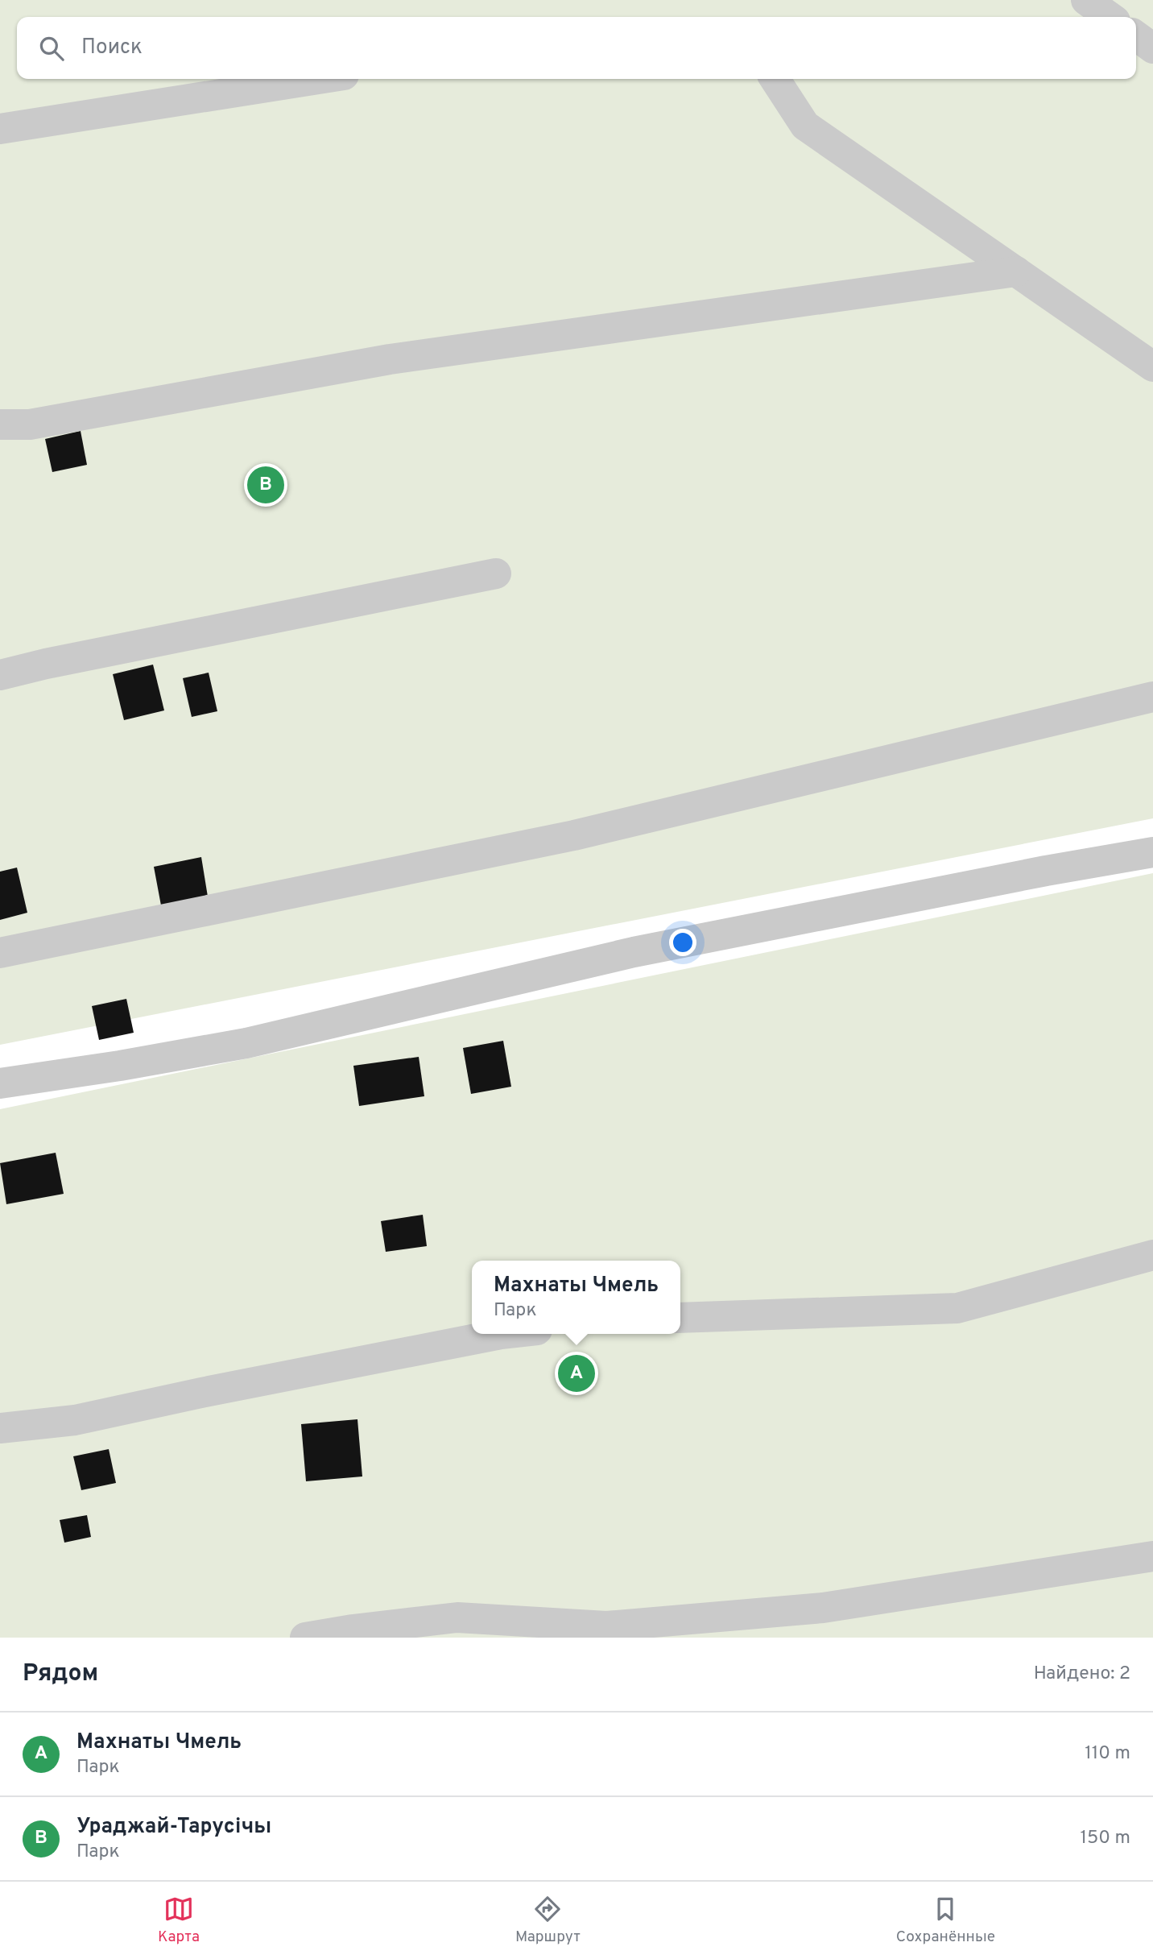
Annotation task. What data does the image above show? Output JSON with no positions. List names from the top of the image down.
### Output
{
  "page": {
    "search": "Поиск",
    "pins": ["B", "A"],
    "popup": ["Махнаты Чмель", "Парк"],
    "heading": ["Рядом", "Найдено: 2"],
    "list": [
      {
        "mark": "A",
        "name": "Махнаты Чмель",
        "note": "Парк",
        "value": "110 m"
      },
      {
        "mark": "B",
        "name": "Ураджай-Тарусічы",
        "note": "Парк",
        "value": "150 m"
      }
    ],
    "nav": ["Карта", "Маршрут", "Сохранённые"]
  }
}
